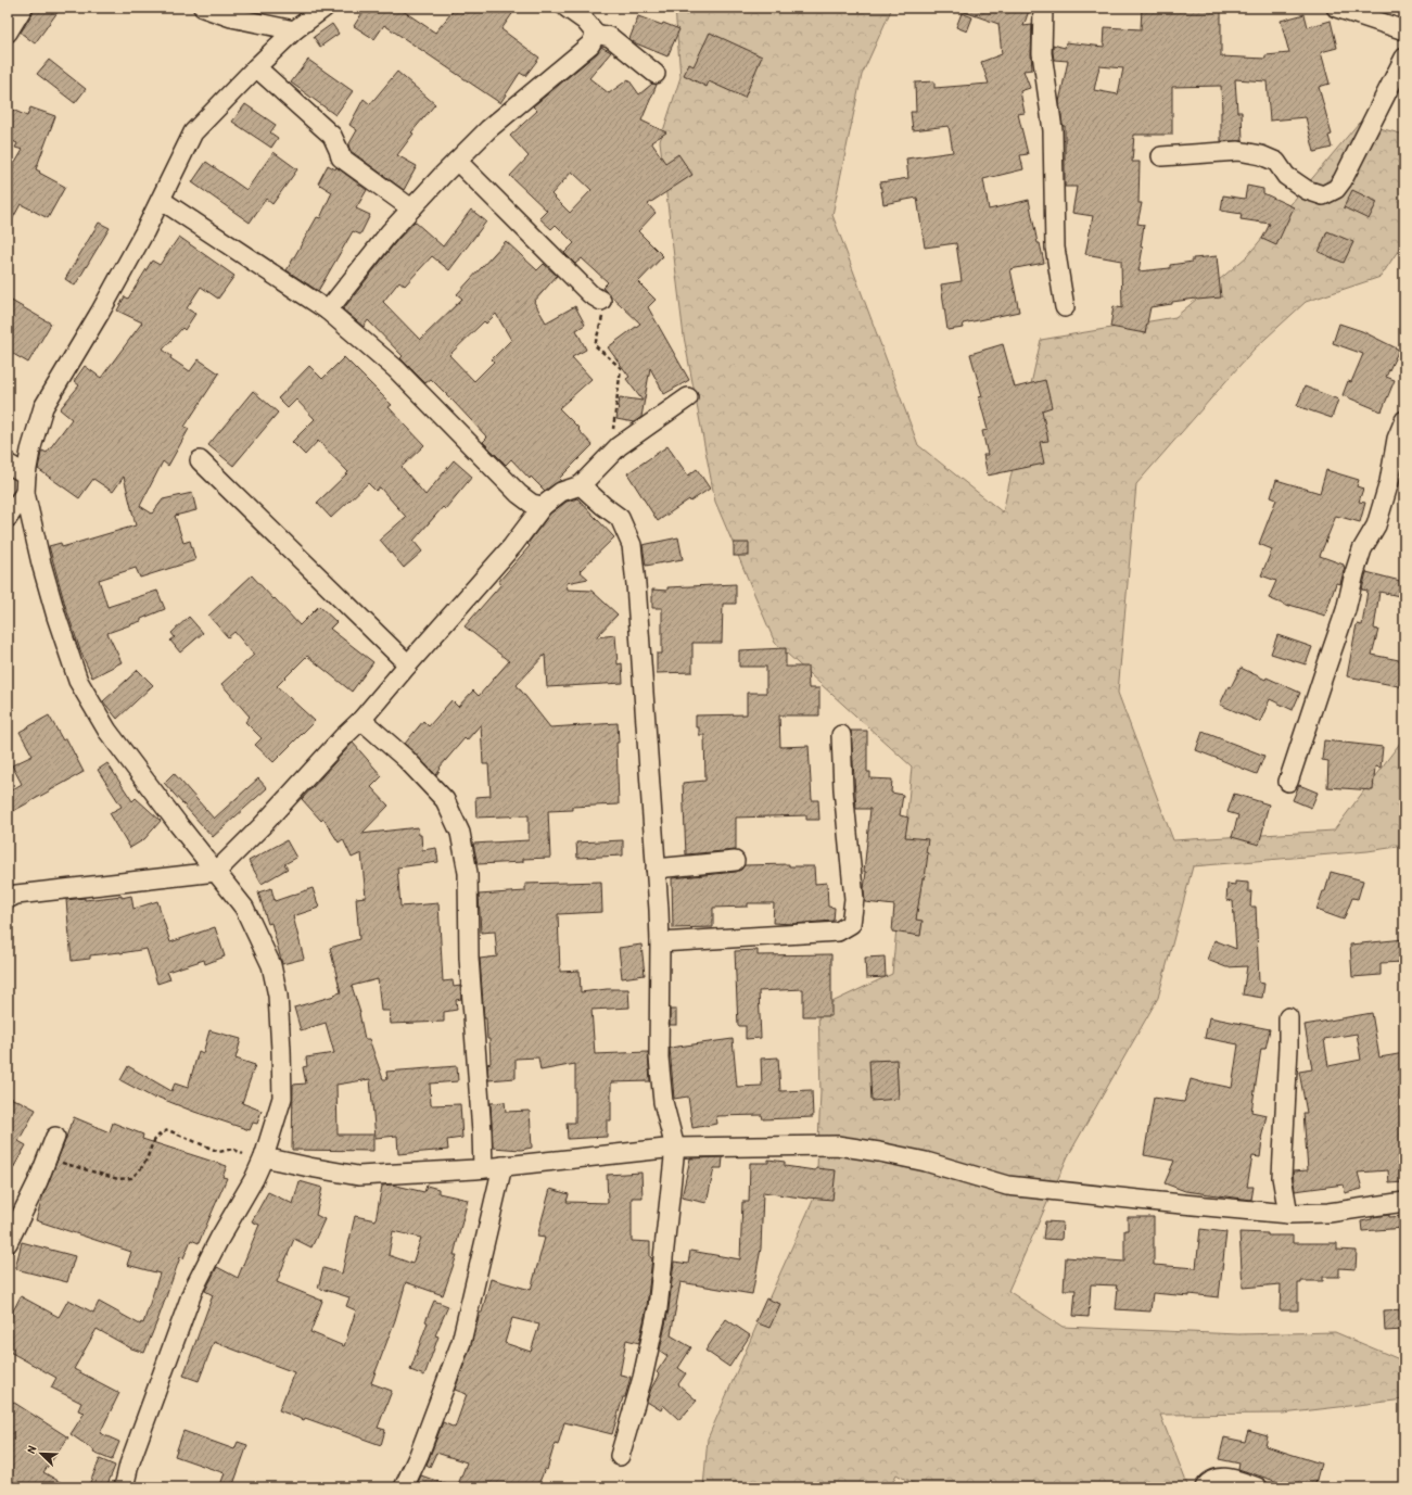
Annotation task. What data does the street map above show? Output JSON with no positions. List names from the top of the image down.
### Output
{
  "north": "top left"
}
